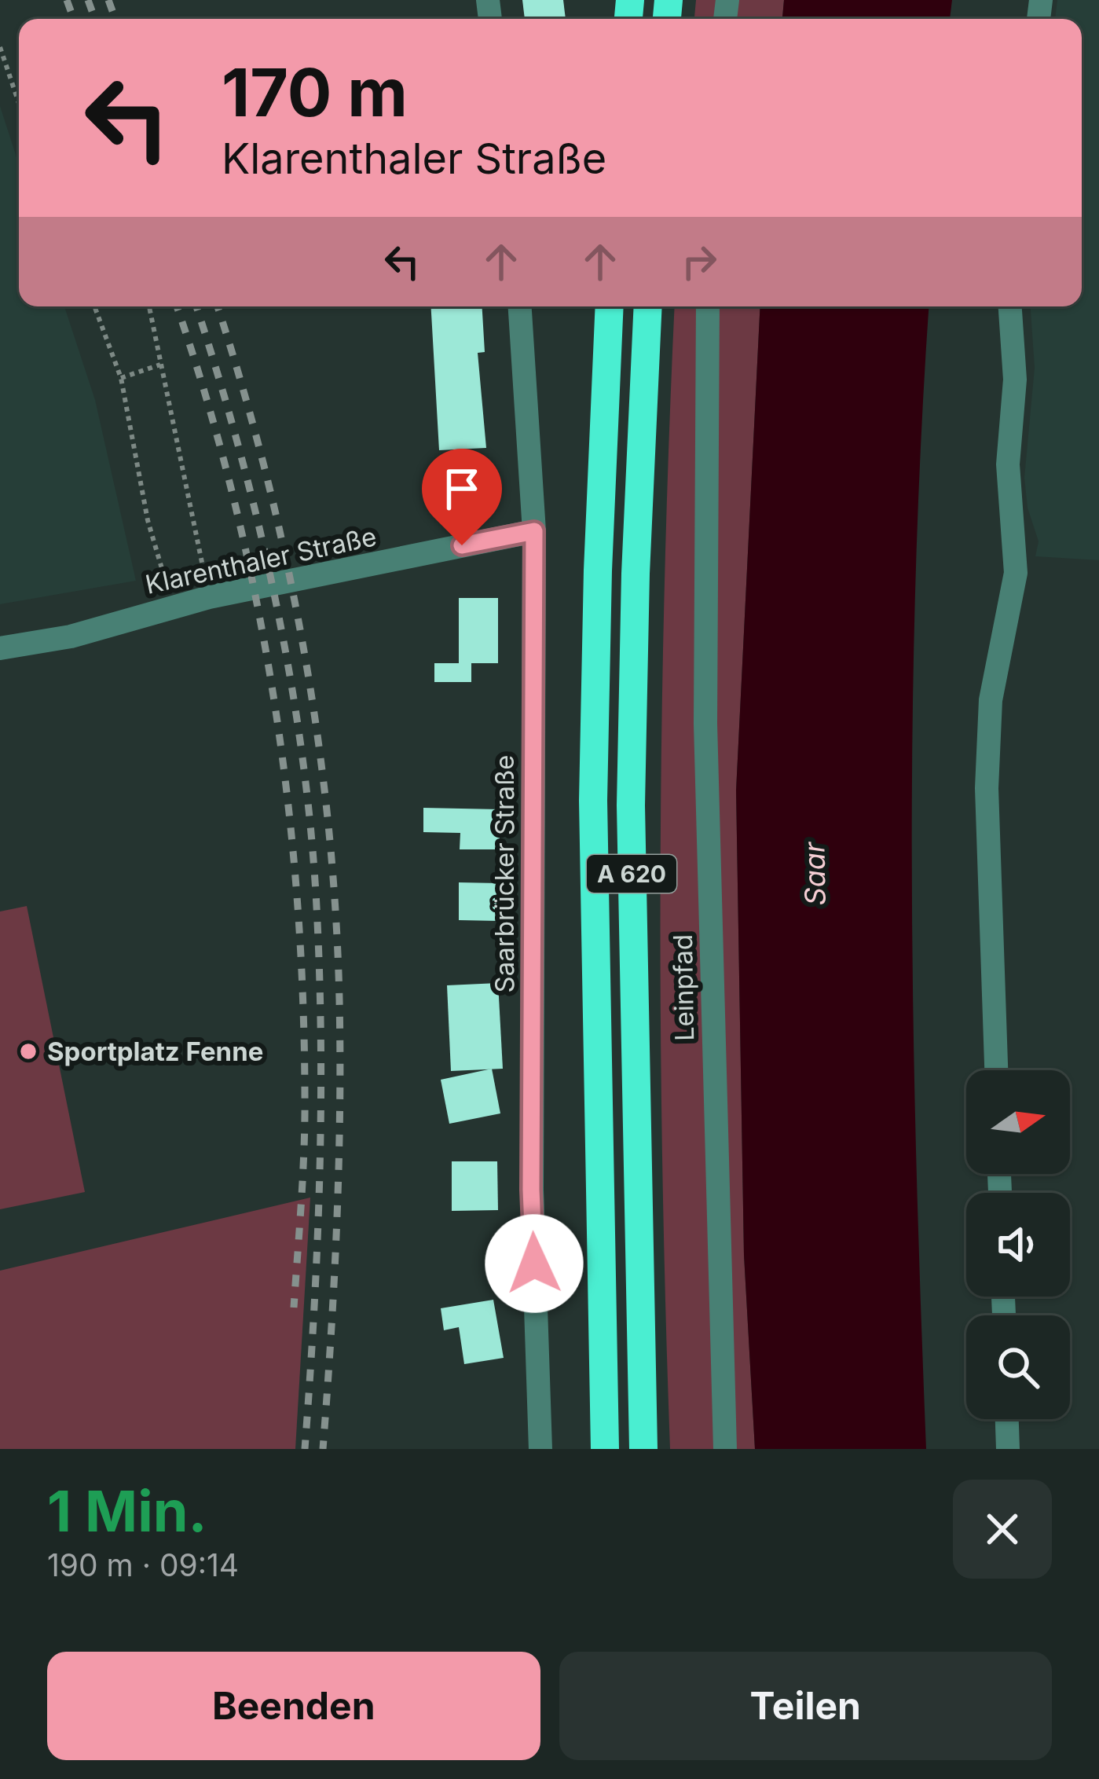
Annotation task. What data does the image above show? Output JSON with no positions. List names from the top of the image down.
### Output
{
  "streets": {
    "highway": ["A 620"],
    "street": ["Klarenthaler Straße", "Saarbrücker Straße", "Leinpfad"]
  },
  "crossings": [
    ["Klarenthaler Straße", "Saarbrücker Straße"]
  ],
  "water": ["Saar"],
  "places": ["Sportplatz Fenne"],
  "north": "right",
  "page": {
    "turn": ["170 m", "Klarenthaler Straße"],
    "heading": ["1 Min.", "190 m · 09:14"],
    "buttons": ["Beenden", "Teilen"]
  }
}
